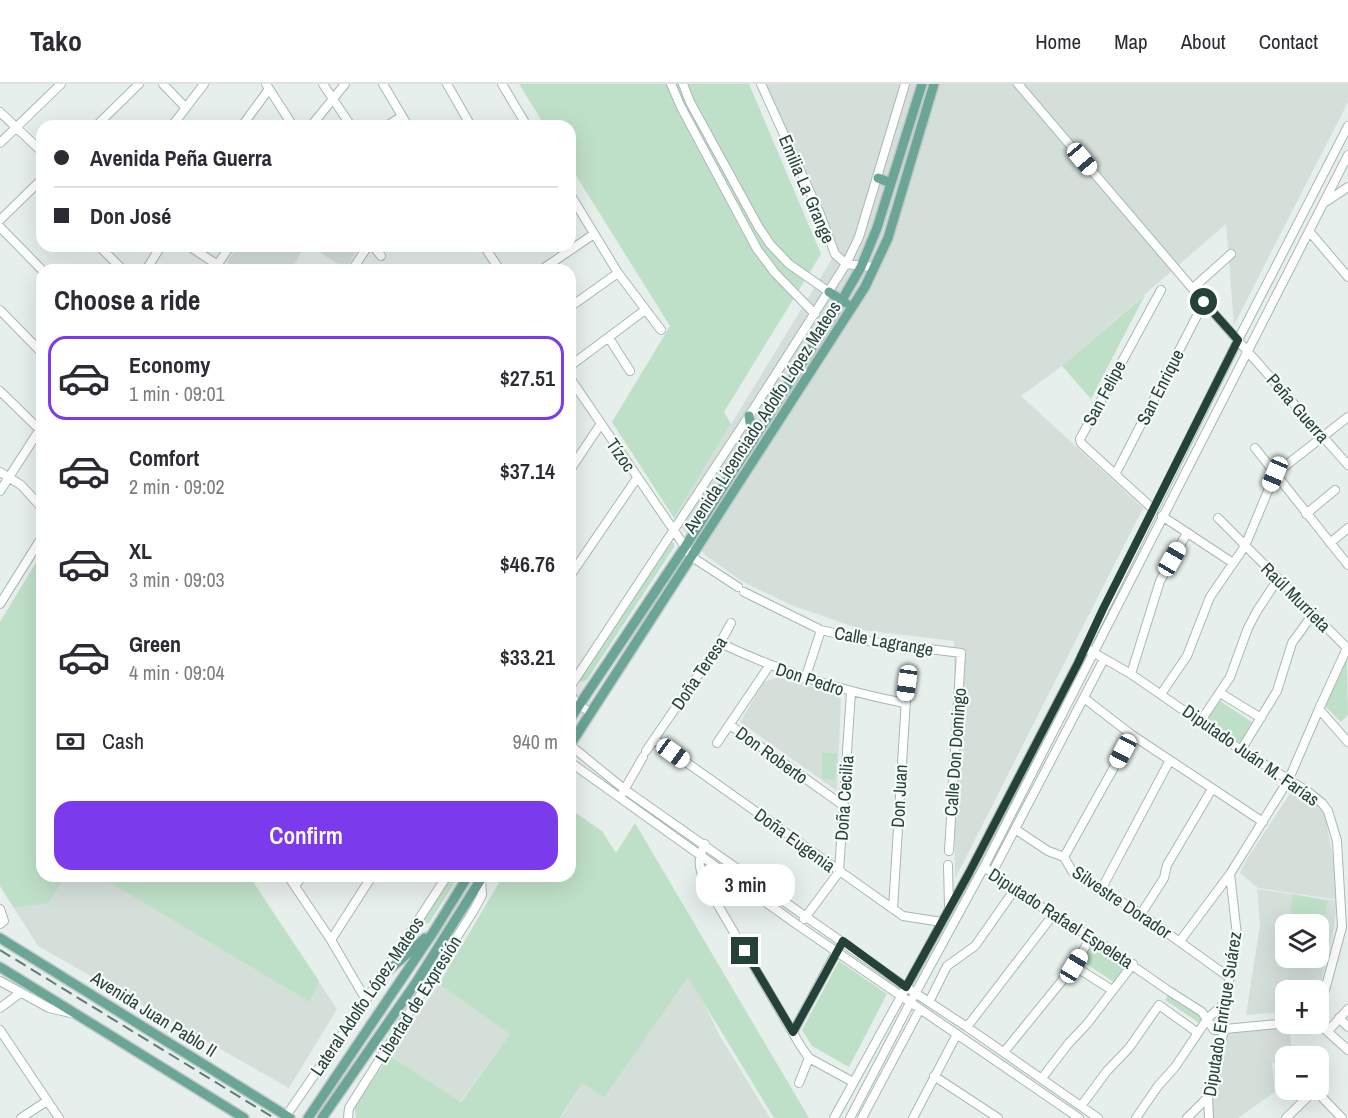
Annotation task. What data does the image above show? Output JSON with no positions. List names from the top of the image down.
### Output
{
  "streets": {
    "main road": ["Avenida Licenciado Adolfo López Mateos", "Avenida Juan Pablo II"],
    "street": [
      "Emilia La Grange",
      "San Enrique",
      "San Felipe",
      "Peña Guerra",
      "Tízoc",
      "Raúl Murrieta",
      "Calle Lagrange",
      "Doña Teresa",
      "Don Pedro",
      "Calle Don Domingo",
      "Don Roberto",
      "Diputado Juán M. Farías",
      "Don Juan",
      "Doña Cecilia",
      "Doña Eugenia",
      "Silvestre Dorador",
      "Diputado Rafael Espeleta",
      "Lateral Adolfo López Mateos",
      "Libertad de Expresión",
      "Diputado Enrique Suárez"
    ]
  },
  "crossings": [
    ["Emilia La Grange", "Avenida Licenciado Adolfo López Mateos"],
    ["San Enrique", "San Felipe"],
    ["San Enrique", "Peña Guerra"],
    ["Avenida Licenciado Adolfo López Mateos", "Tízoc"],
    ["Avenida Licenciado Adolfo López Mateos", "Calle Lagrange"],
    ["Tízoc", "Calle Lagrange"],
    ["Calle Lagrange", "Calle Don Domingo"],
    ["Doña Teresa", "Don Pedro"],
    ["Doña Teresa", "Doña Eugenia"],
    ["Don Pedro", "Don Juan"],
    ["Don Pedro", "Doña Cecilia"],
    ["Don Roberto", "Doña Cecilia"],
    ["Don Juan", "Doña Eugenia"],
    ["Doña Cecilia", "Doña Eugenia"],
    ["Silvestre Dorador", "Diputado Enrique Suárez"],
    ["Diputado Rafael Espeleta", "Diputado Enrique Suárez"],
    ["Lateral Adolfo López Mateos", "Avenida Juan Pablo II"]
  ],
  "page": {
    "header": "Tako",
    "nav": [
      "Home",
      "Map",
      "About",
      "Contact"
    ],
    "banner": ["Avenida Peña Guerra", "Don José"],
    "heading": "Choose a ride",
    "list": [
      {
        "name": "Economy",
        "note": "1 min · 09:01",
        "value": "$27.51"
      },
      {
        "name": "Comfort",
        "note": "2 min · 09:02",
        "value": "$37.14"
      },
      {
        "name": "XL",
        "note": "3 min · 09:03",
        "value": "$46.76"
      },
      {
        "name": "Green",
        "note": "4 min · 09:04",
        "value": "$33.21"
      }
    ],
    "pay": ["Cash", "940 m"],
    "buttons": "Confirm",
    "bubble": "3 min",
    "map_buttons": ["+", "−"]
  }
}
